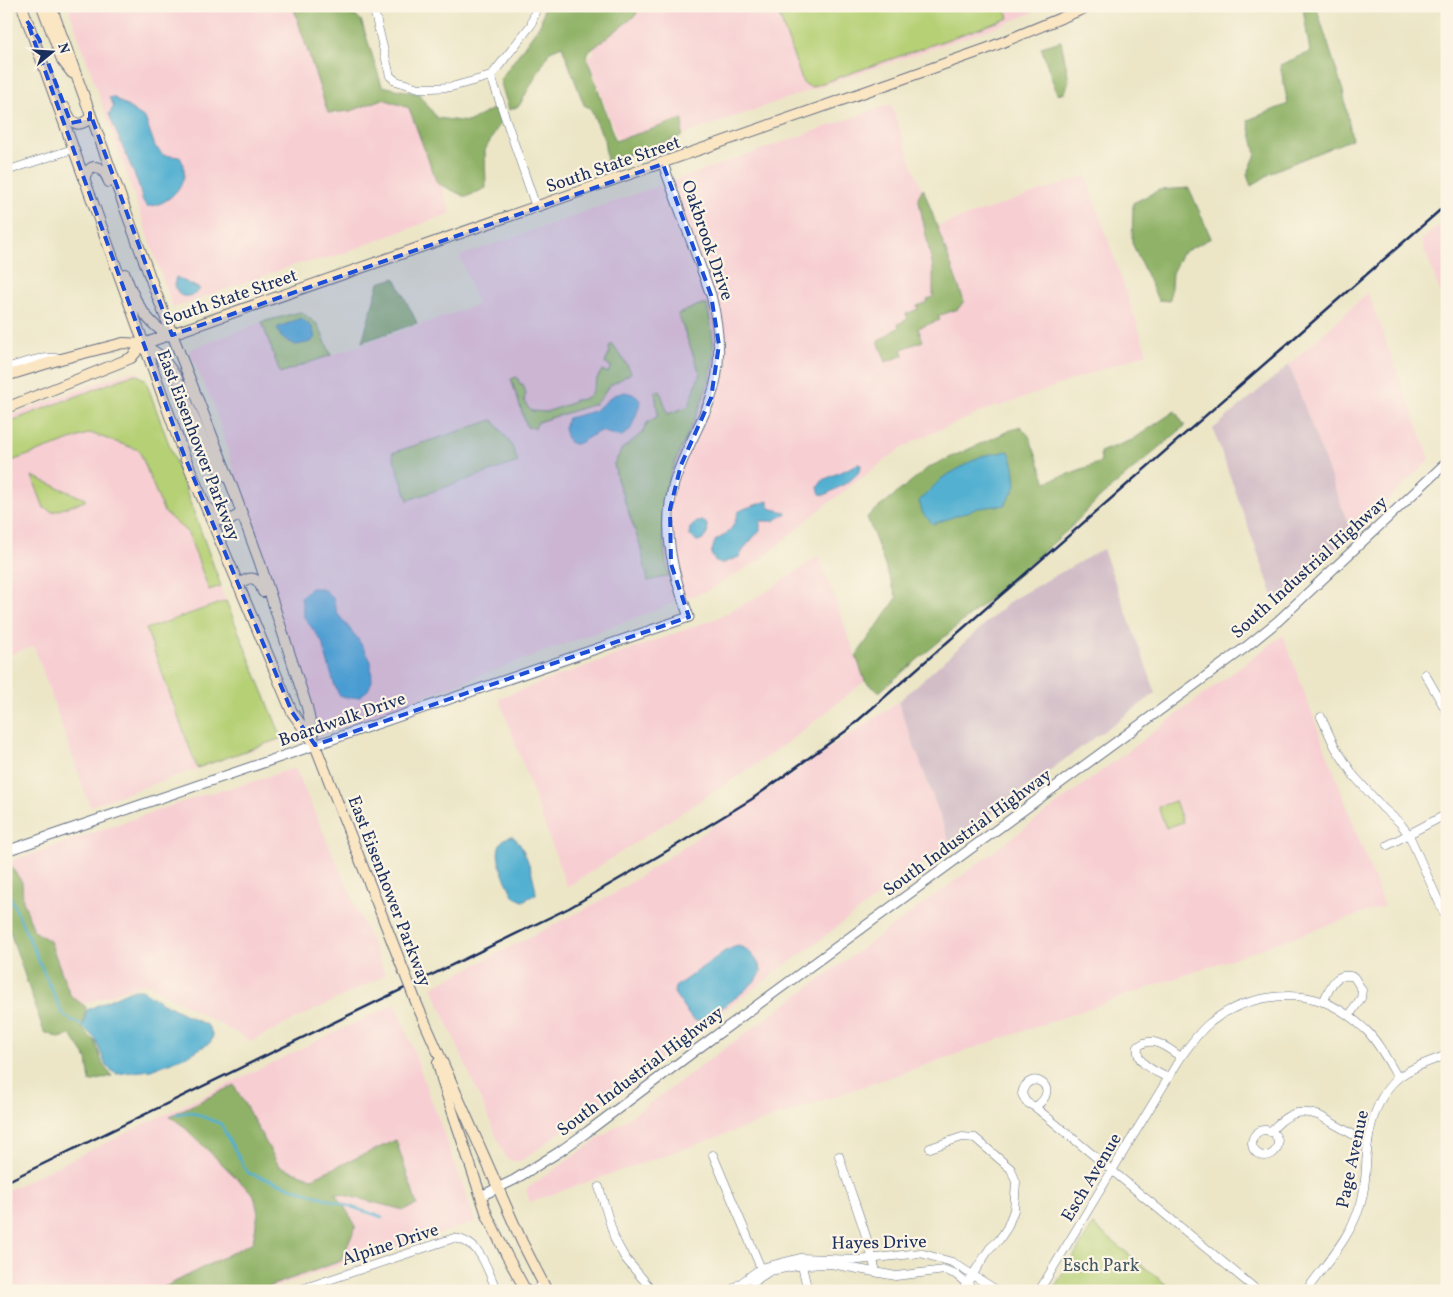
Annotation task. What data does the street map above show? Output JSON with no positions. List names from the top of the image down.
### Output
{
  "streets": {
    "main road": ["South State Street", "East Eisenhower Parkway"],
    "street": [
      "Oakbrook Drive",
      "South Industrial Highway",
      "Boardwalk Drive",
      "Page Avenue",
      "Esch Avenue",
      "Hayes Drive",
      "Alpine Drive"
    ]
  },
  "crossings": [
    ["South State Street", "Oakbrook Drive"],
    ["South State Street", "East Eisenhower Parkway"],
    ["Oakbrook Drive", "Boardwalk Drive"],
    ["East Eisenhower Parkway", "South Industrial Highway"],
    ["East Eisenhower Parkway", "Boardwalk Drive"],
    ["Page Avenue", "Esch Avenue"]
  ],
  "parks": ["Esch Park"],
  "north": "right"
}
